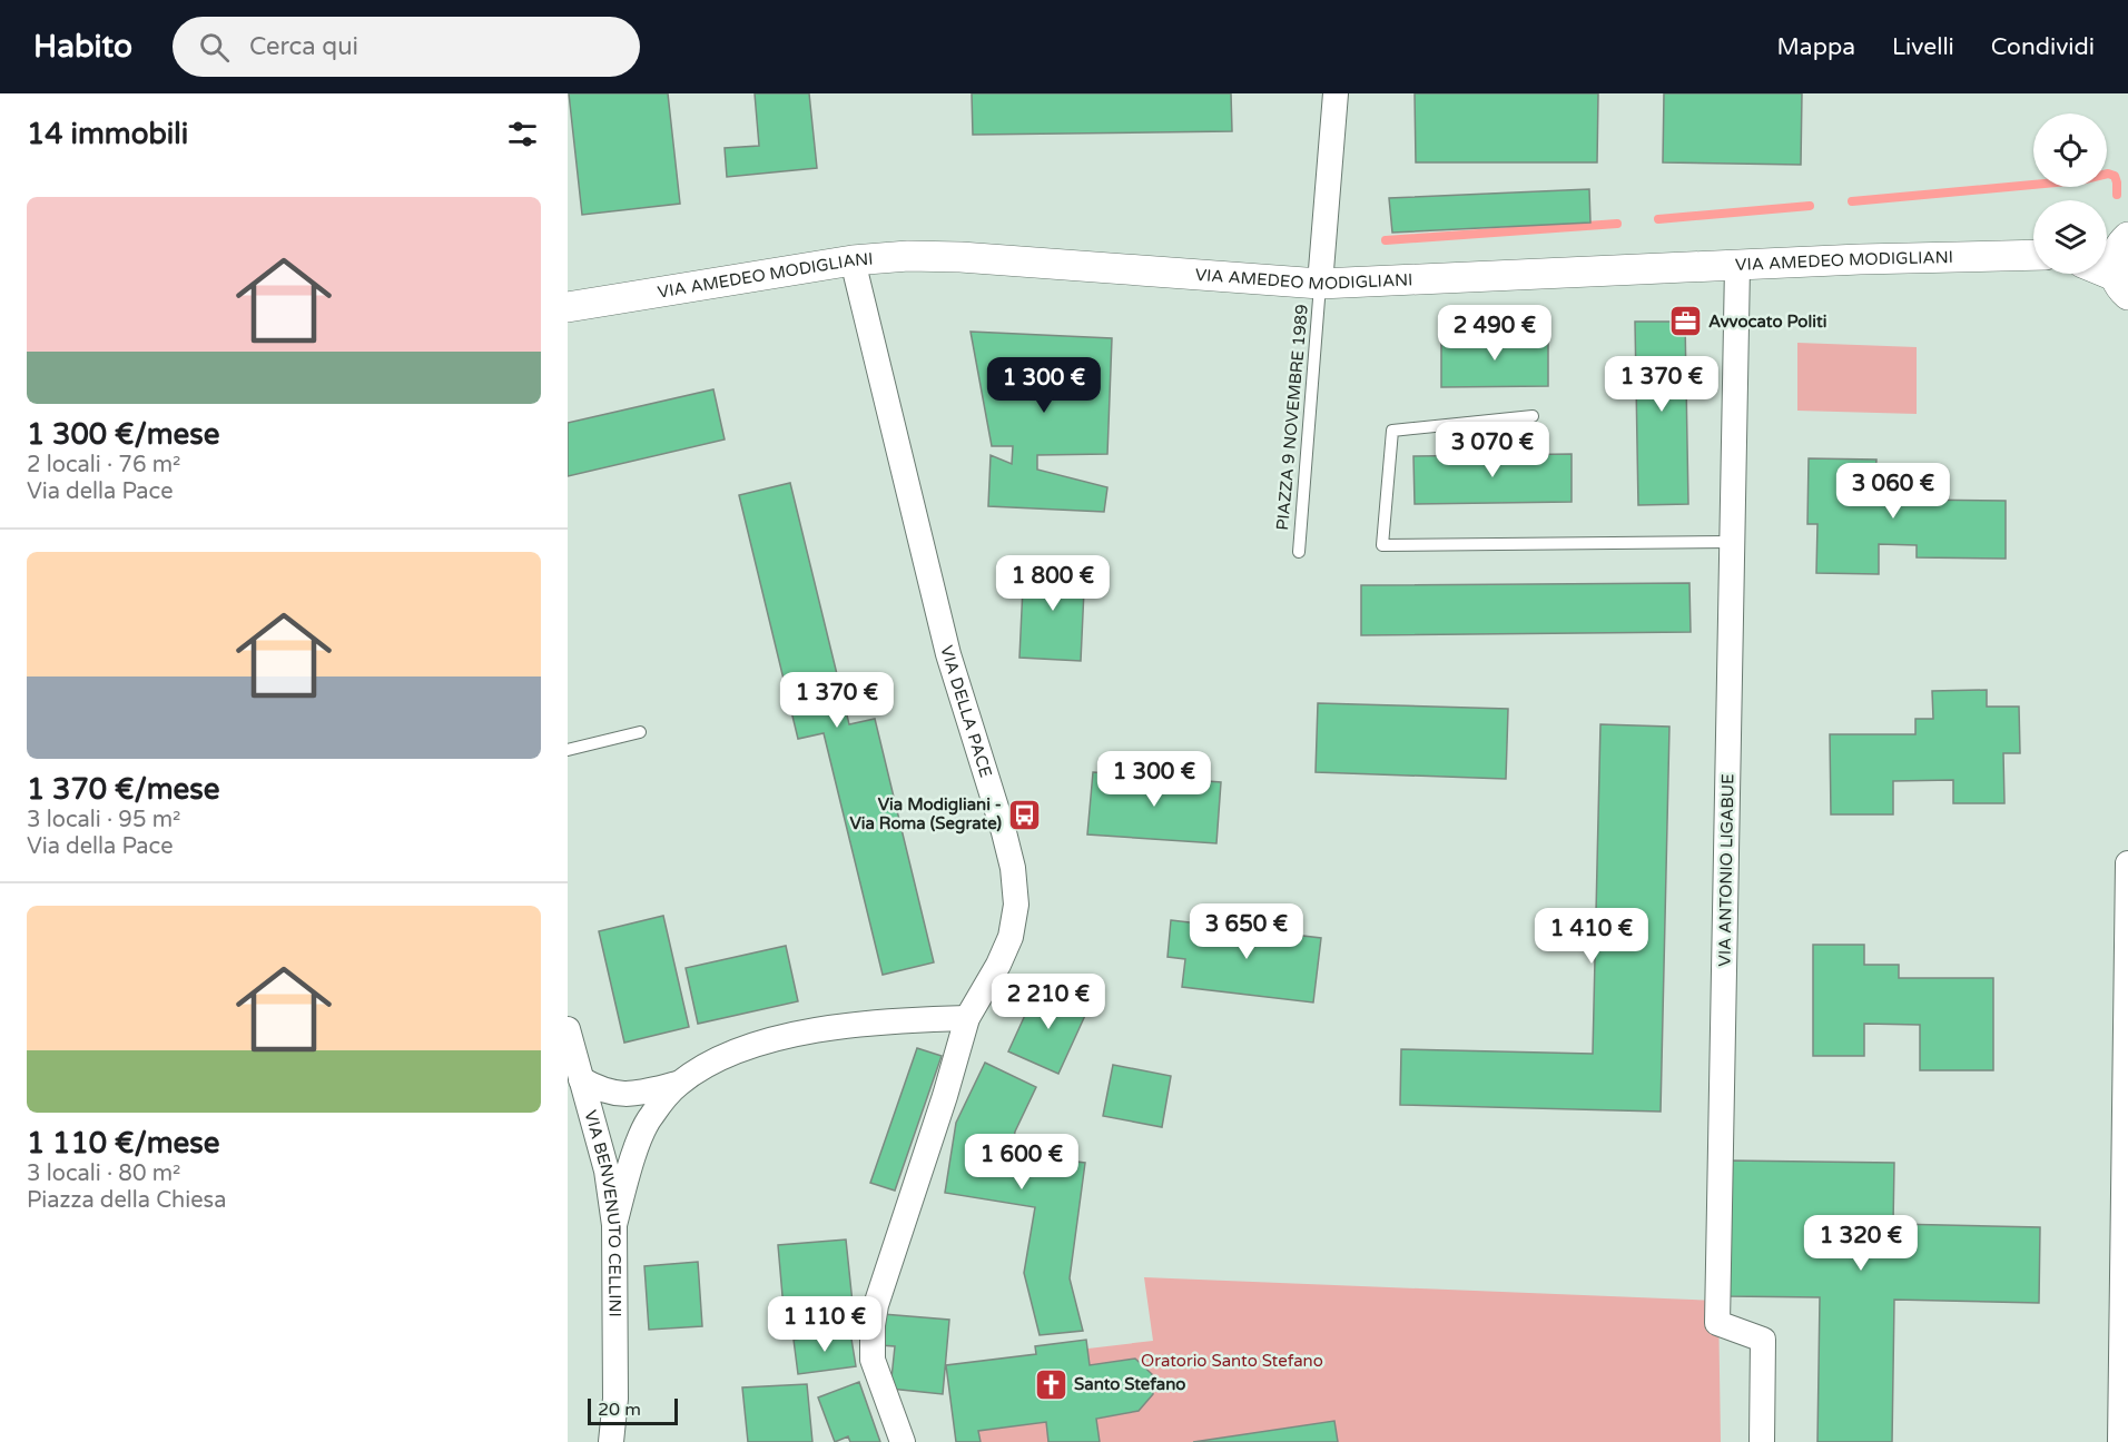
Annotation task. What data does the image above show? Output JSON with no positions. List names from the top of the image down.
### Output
{
  "streets": {
    "street": [
      "VIA AMEDEO MODIGLIANI",
      "VIA DELLA PACE",
      "VIA ANTONIO LIGABUE",
      "VIA BENVENUTO CELLINI"
    ],
    "lane": ["PIAZZA 9 NOVEMBRE 1989"]
  },
  "crossings": [
    ["VIA AMEDEO MODIGLIANI", "PIAZZA 9 NOVEMBRE 1989"],
    ["VIA AMEDEO MODIGLIANI", "VIA DELLA PACE"],
    ["VIA AMEDEO MODIGLIANI", "VIA ANTONIO LIGABUE"]
  ],
  "parks": ["Oratorio Santo Stefano"],
  "places": {
    "office": ["Avvocato Politi"],
    "bus stop": ["Via Modigliani - Via Roma (Segrate)"],
    "church": ["Santo Stefano"]
  },
  "scale_bar": "20 m",
  "page": {
    "header": "Habito",
    "search": "Cerca qui",
    "nav": ["Mappa", "Livelli", "Condividi"],
    "heading": "14 immobili",
    "list": [
      {
        "name": "1 300 €/mese",
        "note": "2 locali · 76 m² · Via della Pace"
      },
      {
        "name": "1 370 €/mese",
        "note": "3 locali · 95 m² · Via della Pace"
      },
      {
        "name": "1 110 €/mese",
        "note": "3 locali · 80 m² · Piazza della Chiesa"
      }
    ],
    "price": [
      "2 490 €",
      "1 370 €",
      "1 300 €",
      "3 070 €",
      "3 060 €",
      "1 800 €",
      "1 370 €",
      "1 300 €",
      "3 650 €",
      "1 410 €",
      "2 210 €",
      "1 600 €",
      "1 320 €",
      "1 110 €"
    ],
    "scale": "20 m"
  }
}
